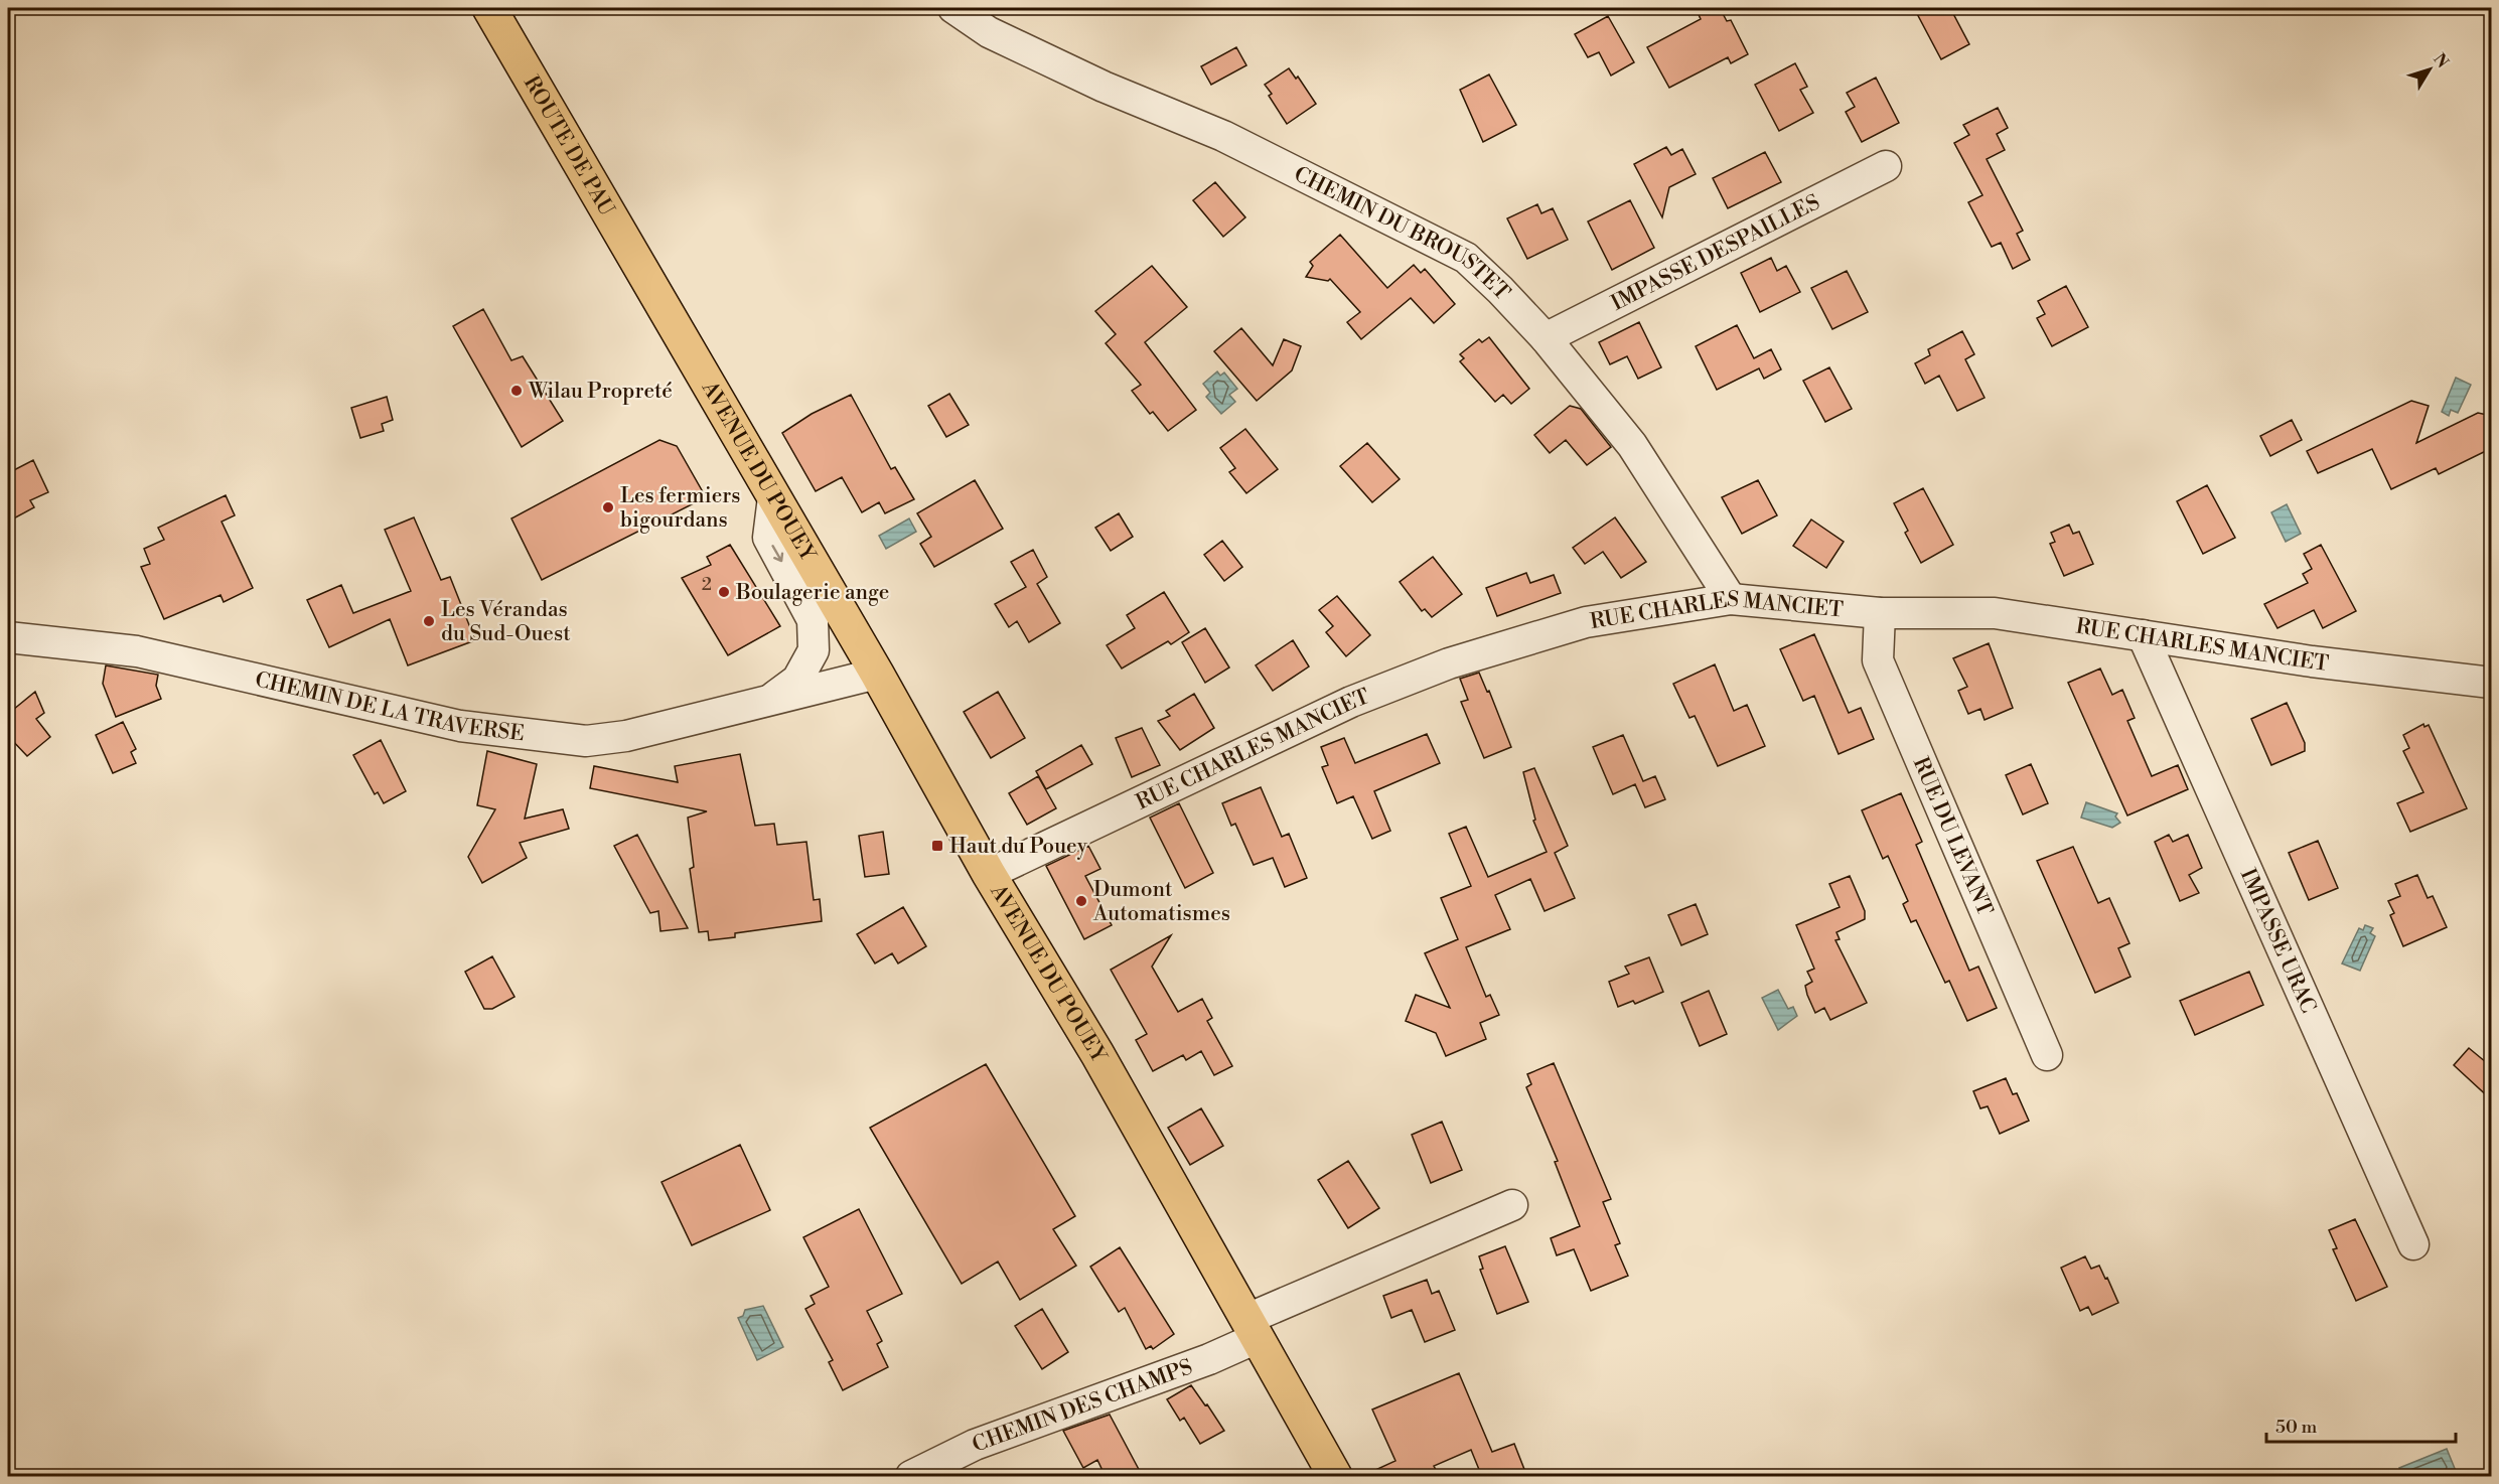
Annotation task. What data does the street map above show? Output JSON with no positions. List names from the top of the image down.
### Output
{
  "streets": {
    "main road": ["ROUTE DE PAU", "AVENUE DU POUEY"],
    "street": [
      "CHEMIN DU BROUSTET",
      "IMPASSE DESPAILLES",
      "RUE CHARLES MANCIET",
      "CHEMIN DE LA TRAVERSE",
      "RUE DU LEVANT",
      "IMPASSE URAC",
      "CHEMIN DES CHAMPS"
    ]
  },
  "crossings": [
    ["ROUTE DE PAU", "AVENUE DU POUEY"],
    ["CHEMIN DU BROUSTET", "IMPASSE DESPAILLES"],
    ["CHEMIN DU BROUSTET", "RUE CHARLES MANCIET"],
    ["AVENUE DU POUEY", "RUE CHARLES MANCIET"],
    ["AVENUE DU POUEY", "CHEMIN DE LA TRAVERSE"],
    ["AVENUE DU POUEY", "CHEMIN DES CHAMPS"],
    ["RUE CHARLES MANCIET", "RUE DU LEVANT"],
    ["RUE CHARLES MANCIET", "IMPASSE URAC"]
  ],
  "places": {
    "other": [
      "Wilau Propreté",
      "Les fermiers bigourdans",
      "Boulagerie ange",
      "Les Vérandas du Sud-Ouest",
      "Dumont Automatismes"
    ],
    "transit": ["Haut du Pouey"]
  },
  "house_numbers": ["2"],
  "scale_bar": "50 m",
  "north": "top right"
}
